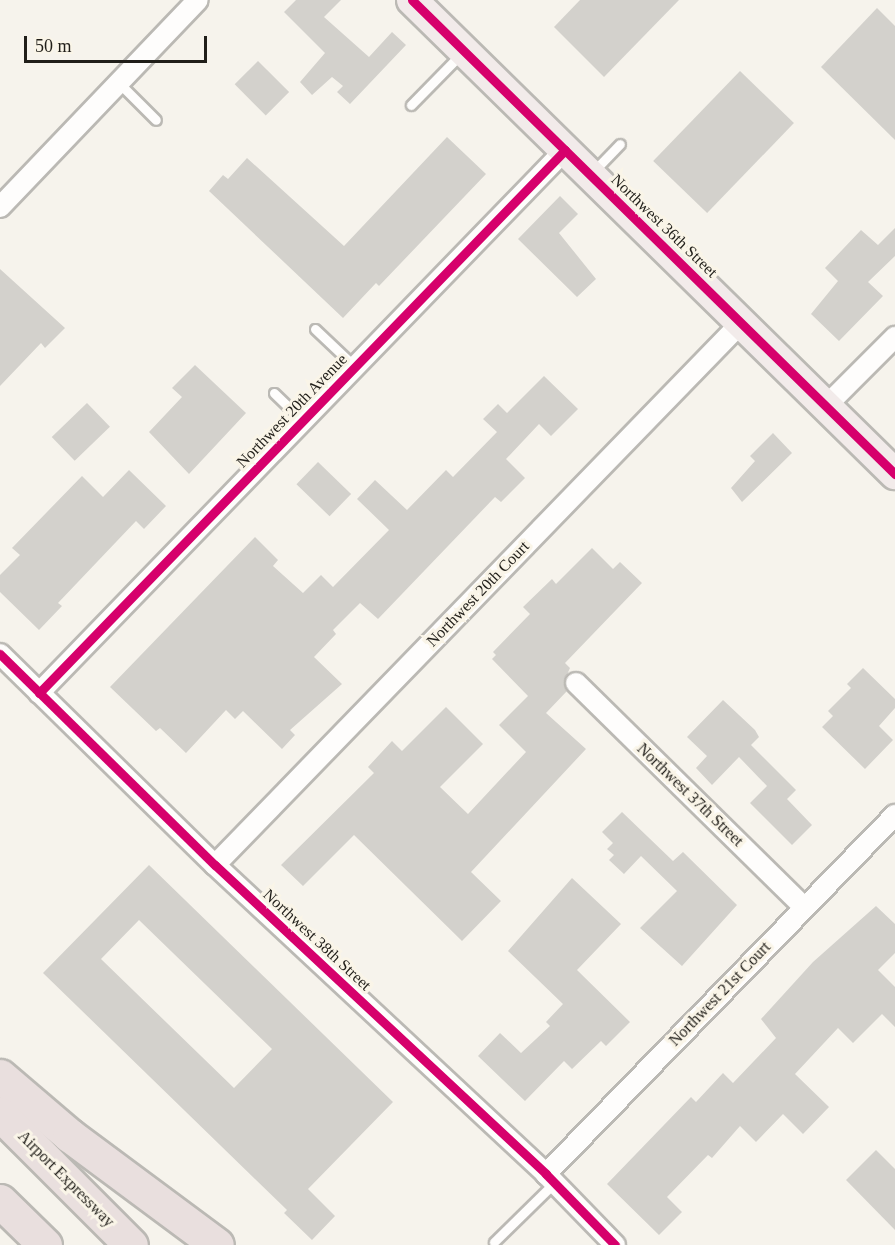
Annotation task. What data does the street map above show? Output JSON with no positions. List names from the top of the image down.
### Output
{
  "streets": {
    "highway": ["Airport Expressway"],
    "main road": ["Northwest 36th Street"],
    "street": [
      "Northwest 20th Avenue",
      "Northwest 20th Court",
      "Northwest 37th Street",
      "Northwest 38th Street",
      "Northwest 21st Court"
    ]
  },
  "crossings": [
    ["Northwest 36th Street", "Northwest 20th Avenue"],
    ["Northwest 36th Street", "Northwest 20th Court"],
    ["Northwest 20th Avenue", "Northwest 38th Street"],
    ["Northwest 20th Court", "Northwest 38th Street"],
    ["Northwest 37th Street", "Northwest 21st Court"],
    ["Northwest 38th Street", "Northwest 21st Court"]
  ],
  "scale_bar": "50 m"
}
